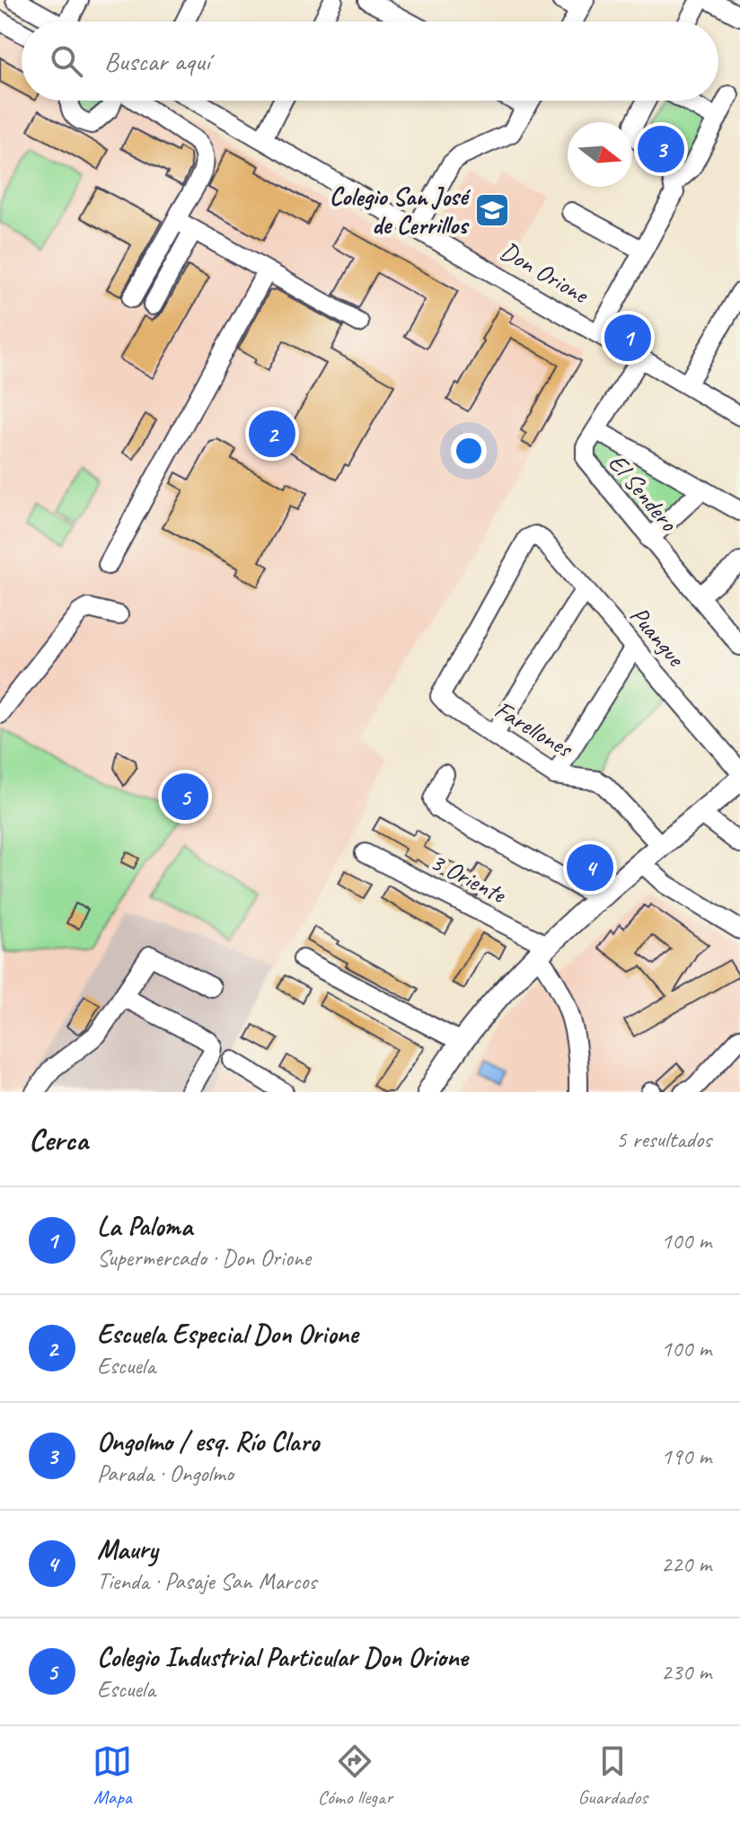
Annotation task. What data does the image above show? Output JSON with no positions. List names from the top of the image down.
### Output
{
  "streets": {
    "street": [
      "Don Orione",
      "El Sendero",
      "Puangue",
      "Farellones",
      "3 Oriente"
    ]
  },
  "crossings": [
    ["Don Orione", "El Sendero"],
    ["Puangue", "Farellones"]
  ],
  "places": {
    "school or university": ["Colegio San José de Cerrillos"]
  },
  "north": "right",
  "page": {
    "search": "Buscar aquí",
    "pins": [
      "3",
      "1",
      "2",
      "5",
      "4"
    ],
    "heading": ["Cerca", "5 resultados"],
    "list": [
      {
        "mark": "1",
        "name": "La Paloma",
        "note": "Supermercado · Don Orione",
        "value": "100 m"
      },
      {
        "mark": "2",
        "name": "Escuela Especial Don Orione",
        "note": "Escuela",
        "value": "100 m"
      },
      {
        "mark": "3",
        "name": "Ongolmo / esq. Río Claro",
        "note": "Parada · Ongolmo",
        "value": "190 m"
      },
      {
        "mark": "4",
        "name": "Maury",
        "note": "Tienda · Pasaje San Marcos",
        "value": "220 m"
      },
      {
        "mark": "5",
        "name": "Colegio Industrial Particular Don Orione",
        "note": "Escuela",
        "value": "230 m"
      }
    ],
    "nav": ["Mapa", "Cómo llegar", "Guardados"]
  }
}
